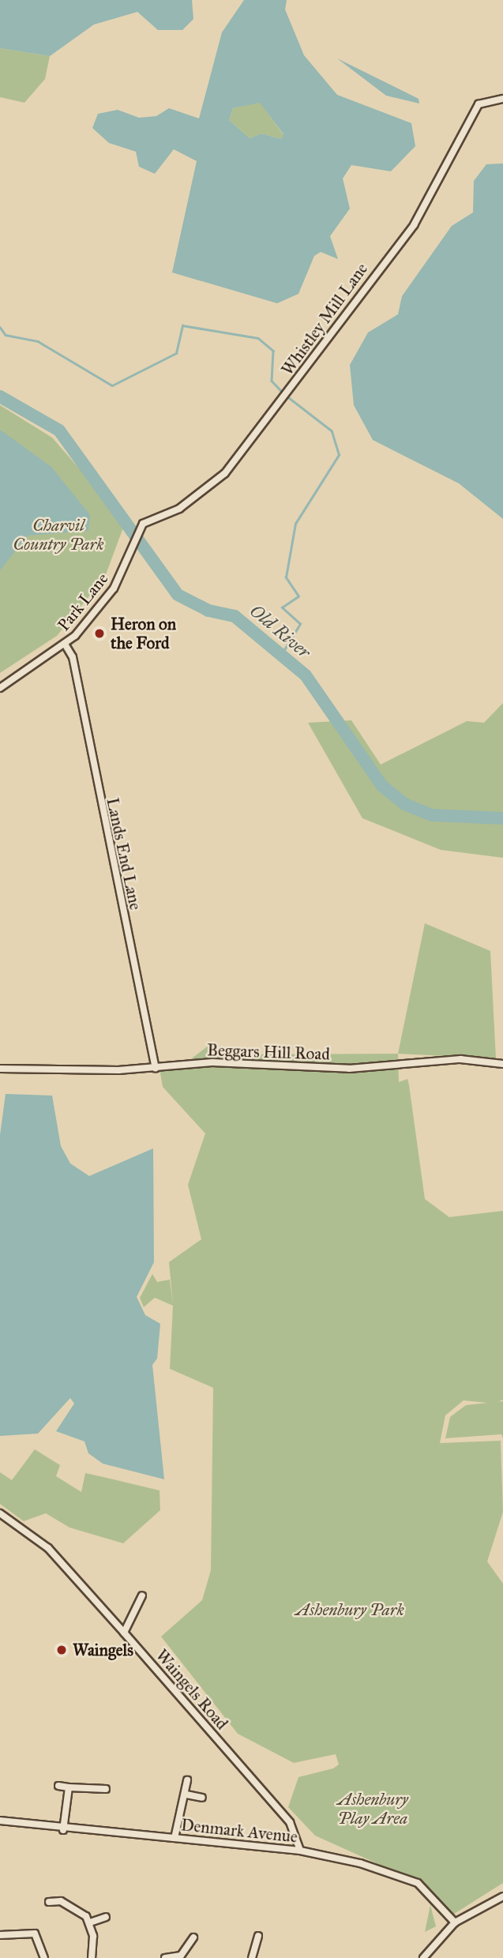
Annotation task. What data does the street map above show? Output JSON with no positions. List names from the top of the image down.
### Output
{
  "streets": {
    "street": [
      "Whistley Mill Lane",
      "Park Lane",
      "Lands End Lane",
      "Beggars Hill Road",
      "Waingels Road",
      "Denmark Avenue"
    ]
  },
  "crossings": [
    ["Whistley Mill Lane", "Park Lane"],
    ["Park Lane", "Lands End Lane"],
    ["Lands End Lane", "Beggars Hill Road"],
    ["Waingels Road", "Denmark Avenue"]
  ],
  "water": ["Old River"],
  "parks": ["Charvil Country Park", "Ashenbury Park", "Ashenbury Play Area"],
  "places": ["Heron on the Ford", "Waingels"]
}
